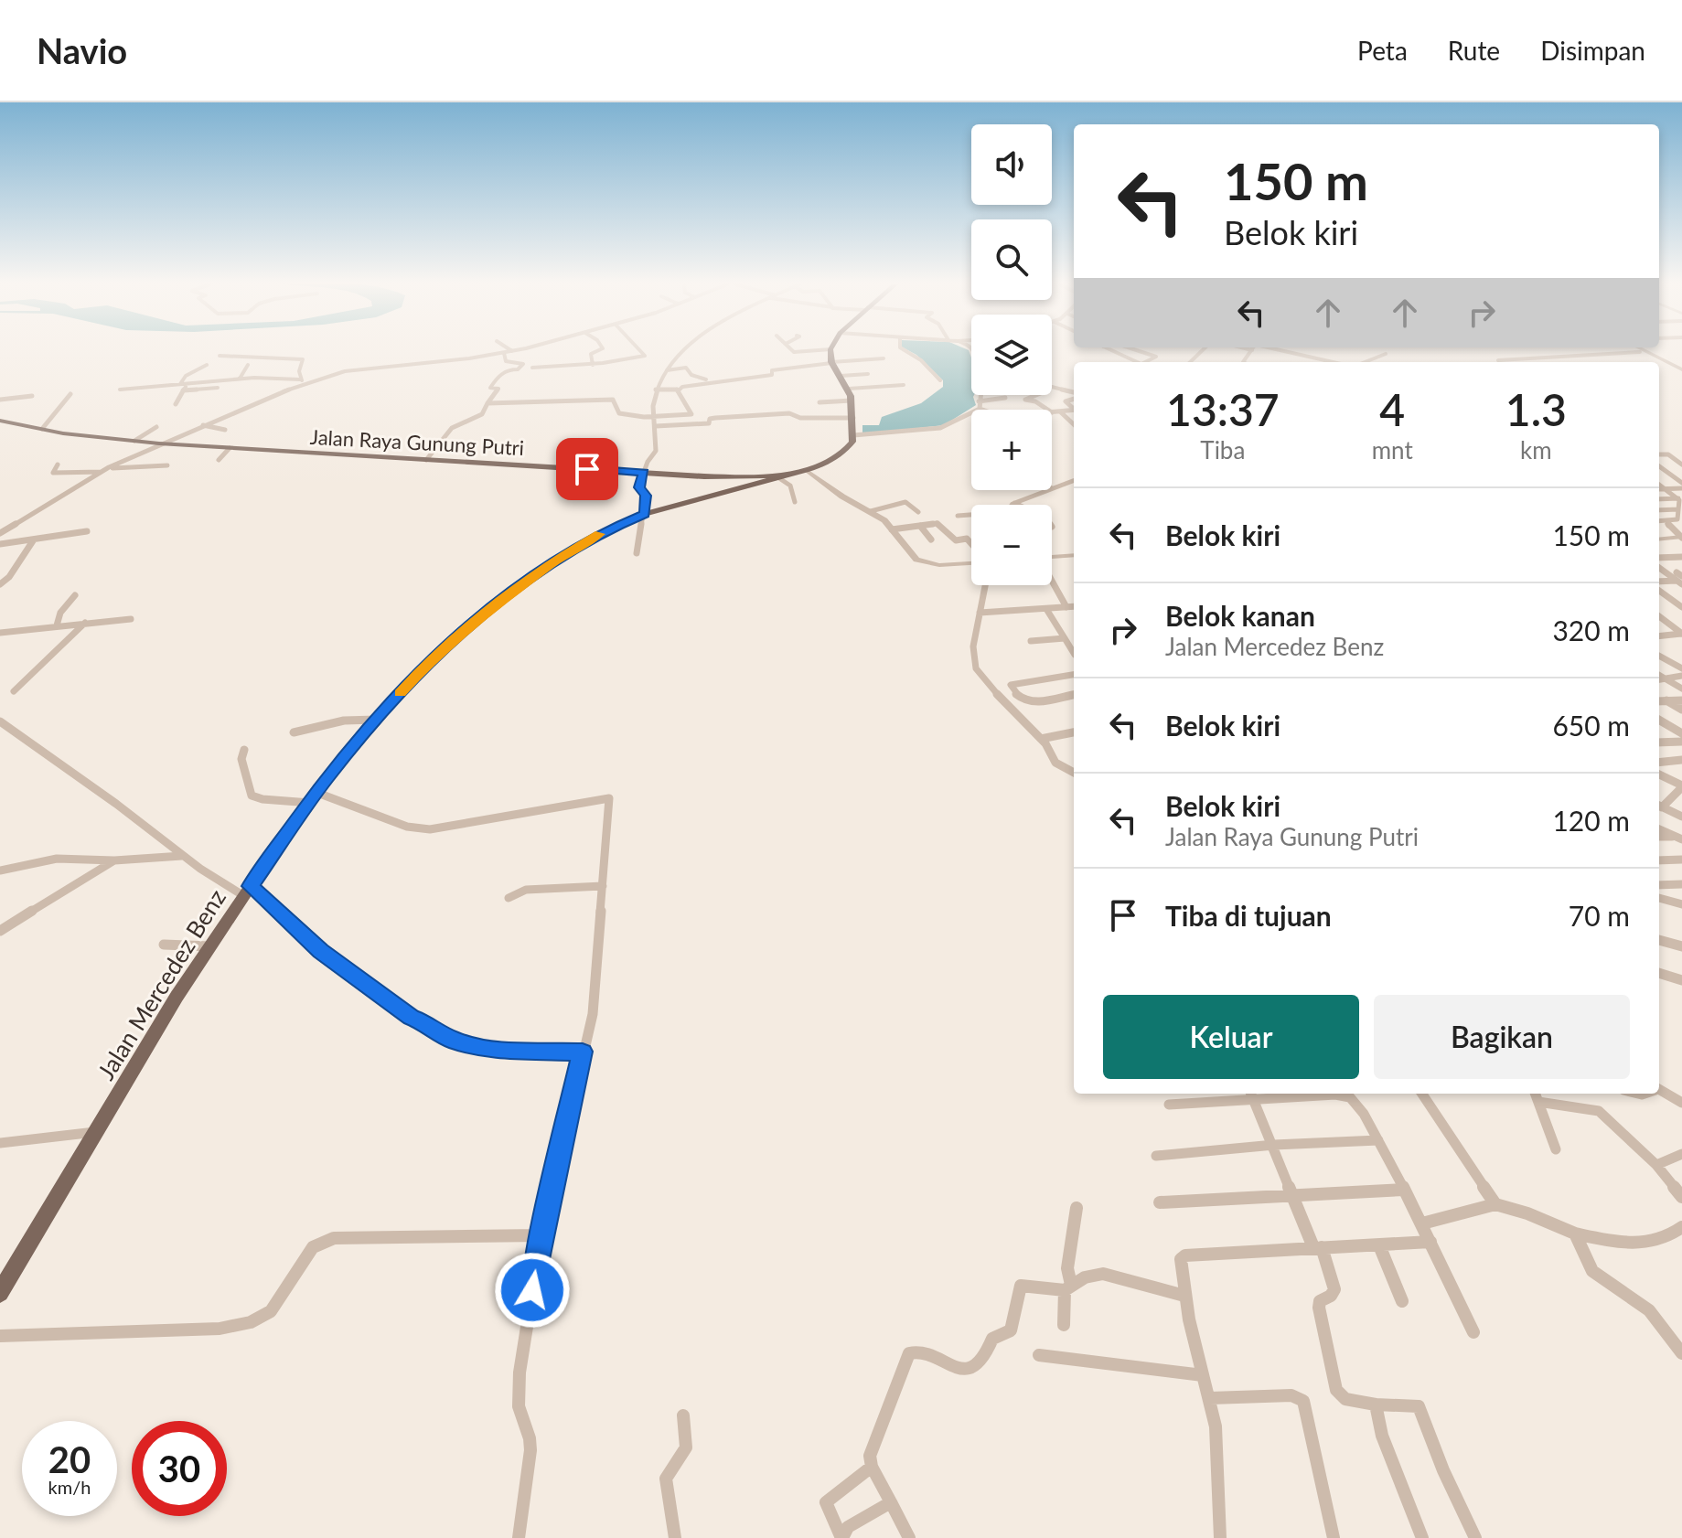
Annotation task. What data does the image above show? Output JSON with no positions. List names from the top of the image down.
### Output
{
  "streets": {
    "main road": ["Jalan Raya Gunung Putri", "Jalan Mercedez Benz"]
  },
  "crossings": [
    ["Jalan Raya Gunung Putri", "Jalan Mercedez Benz"]
  ],
  "page": {
    "header": "Navio",
    "nav": ["Peta", "Rute", "Disimpan"],
    "map_buttons": ["+", "−"],
    "turn": ["150 m", "Belok kiri"],
    "eta": [
      "13:37",
      "Tiba",
      "4",
      "mnt",
      "1.3",
      "km"
    ],
    "list": [
      {
        "name": "Belok kiri",
        "value": "150 m"
      },
      {
        "name": "Belok kanan",
        "note": "Jalan Mercedez Benz",
        "value": "320 m"
      },
      {
        "name": "Belok kiri",
        "value": "650 m"
      },
      {
        "name": "Belok kiri",
        "note": "Jalan Raya Gunung Putri",
        "value": "120 m"
      },
      {
        "name": "Tiba di tujuan",
        "value": "70 m"
      }
    ],
    "buttons": ["Keluar", "Bagikan"],
    "speed": "20 km/h",
    "limit": "30"
  }
}
